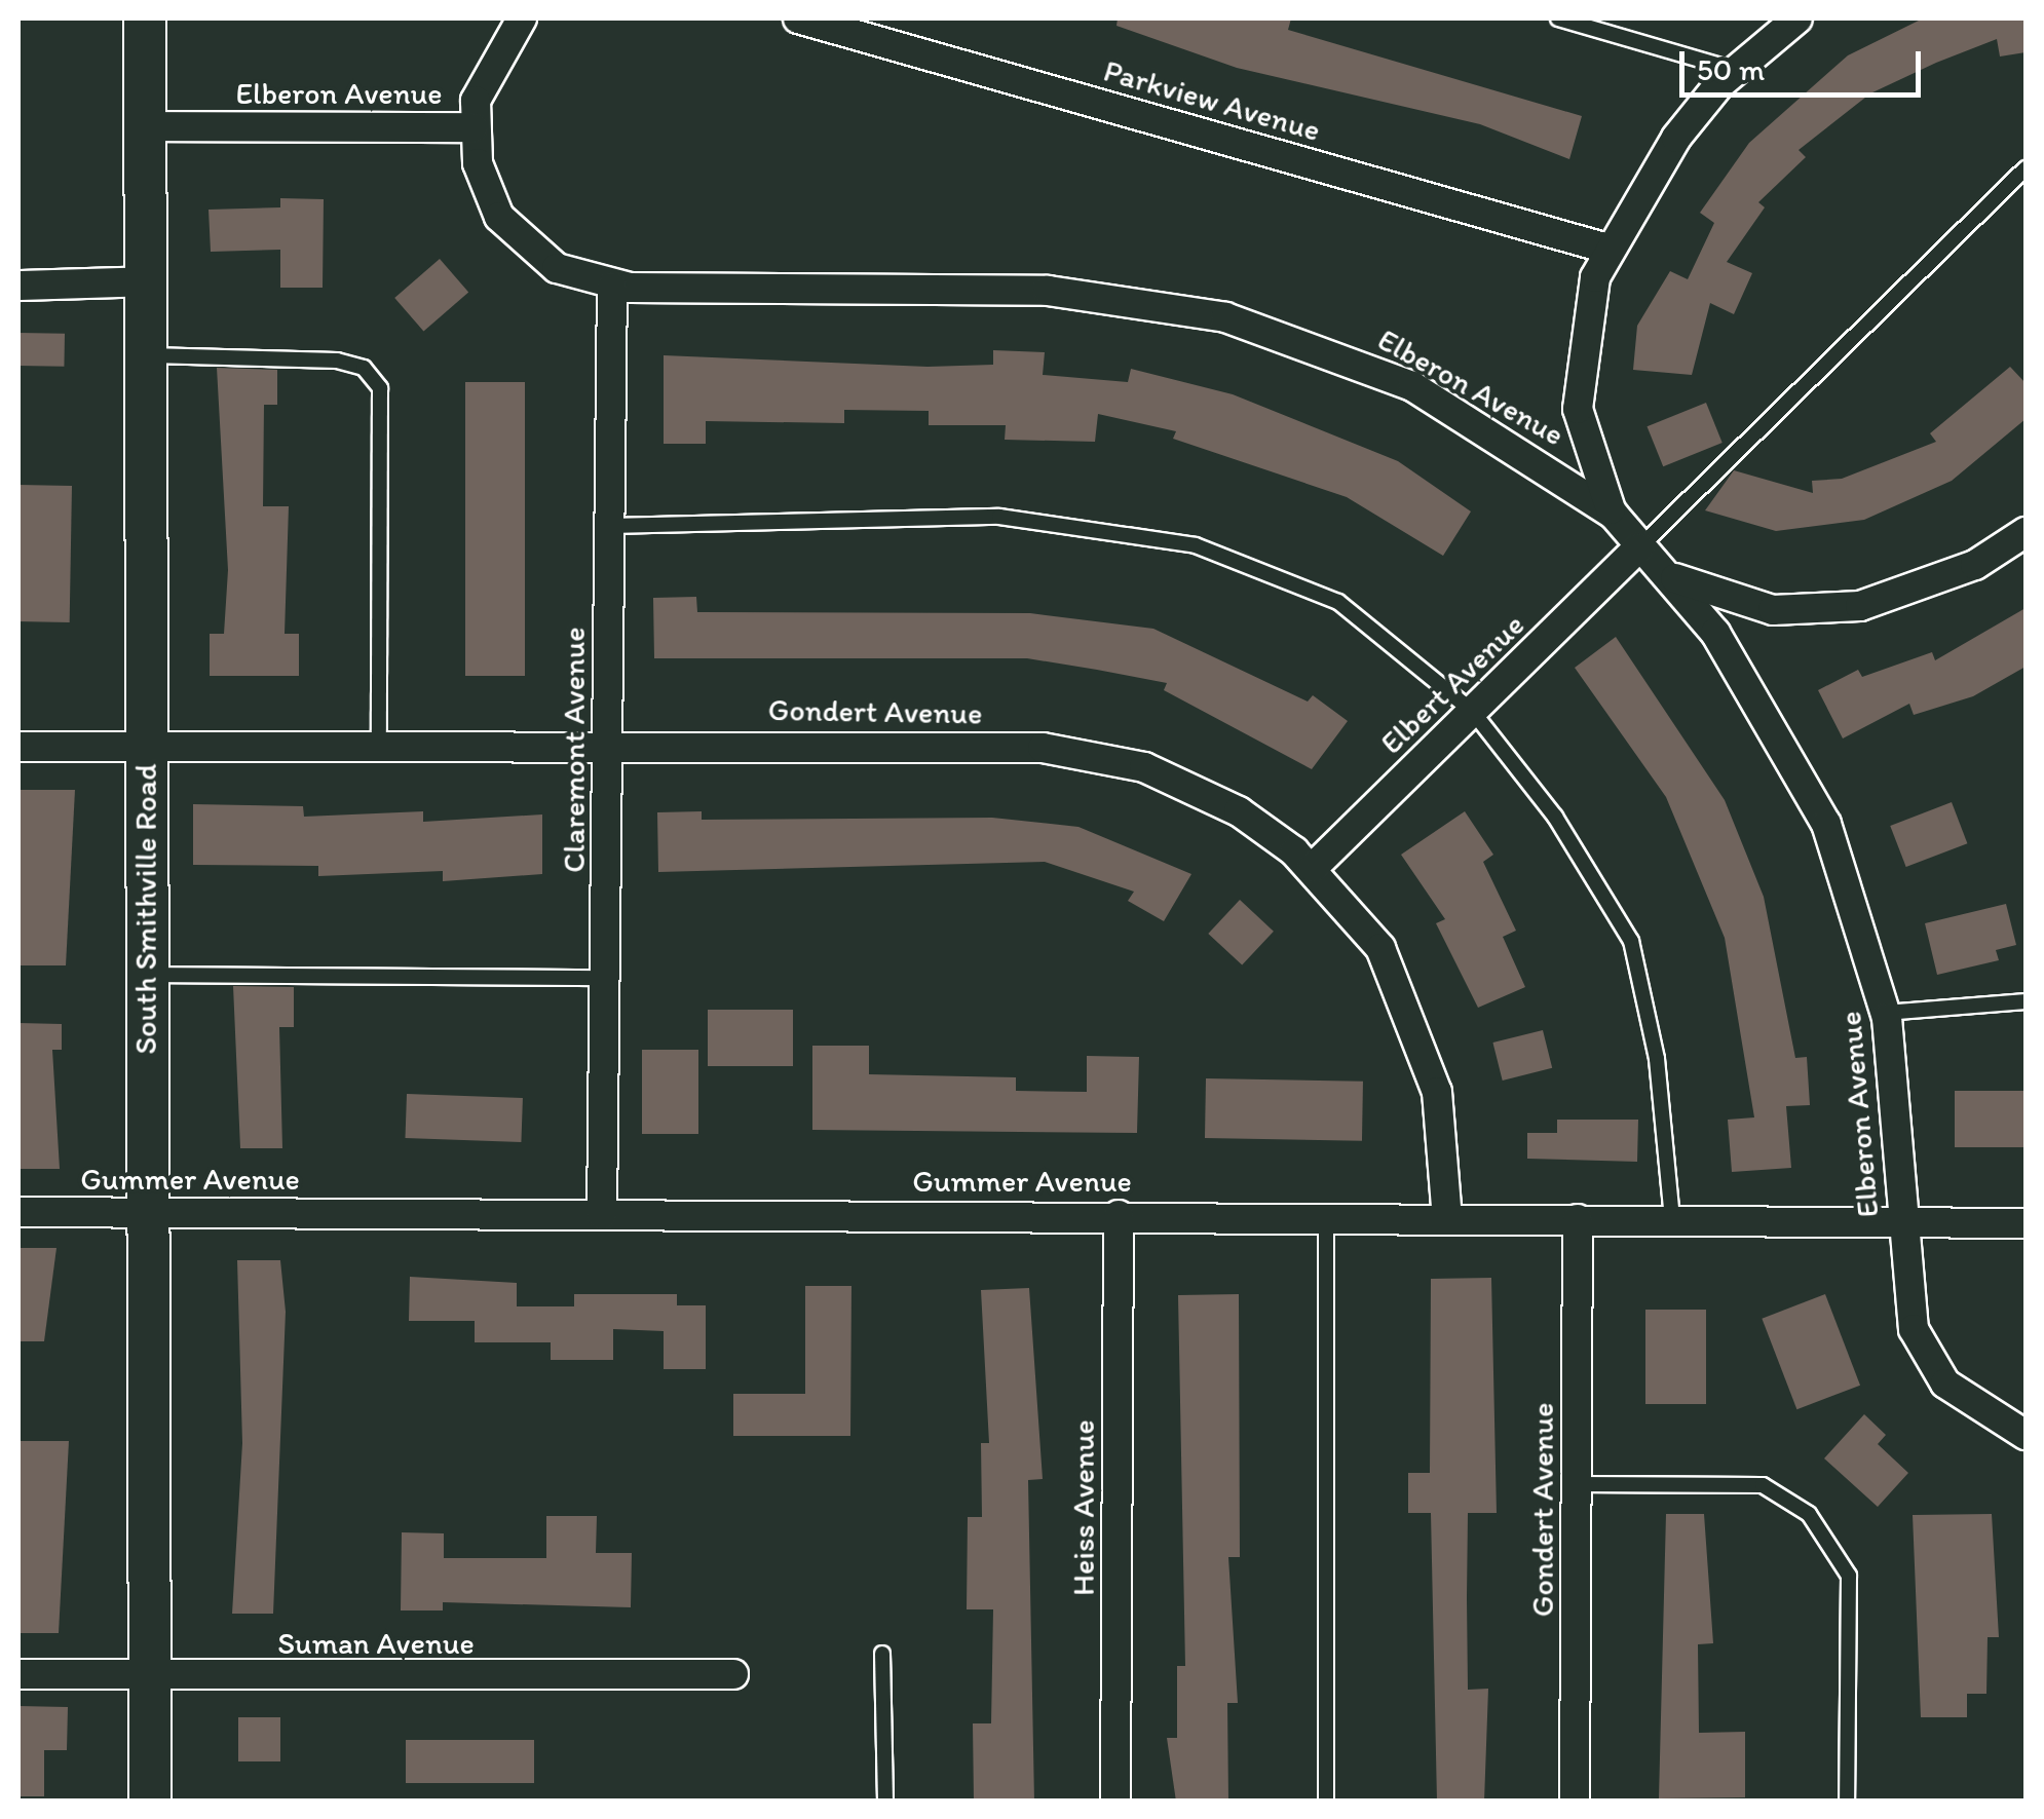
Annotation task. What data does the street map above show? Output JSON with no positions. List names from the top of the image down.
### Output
{
  "streets": {
    "main road": ["South Smithville Road"],
    "street": [
      "Elberon Avenue",
      "Parkview Avenue",
      "Elbert Avenue",
      "Gondert Avenue",
      "Claremont Avenue",
      "Gummer Avenue",
      "Heiss Avenue",
      "Suman Avenue"
    ]
  },
  "crossings": [
    ["Elberon Avenue", "Elbert Avenue"],
    ["Elberon Avenue", "Claremont Avenue"],
    ["Elberon Avenue", "South Smithville Road"],
    ["Elberon Avenue", "Gummer Avenue"],
    ["Elbert Avenue", "Gondert Avenue"],
    ["Gondert Avenue", "Claremont Avenue"],
    ["Gondert Avenue", "South Smithville Road"],
    ["Gondert Avenue", "Gummer Avenue"],
    ["Claremont Avenue", "Gummer Avenue"],
    ["South Smithville Road", "Gummer Avenue"],
    ["South Smithville Road", "Suman Avenue"],
    ["Gummer Avenue", "Heiss Avenue"]
  ],
  "scale_bar": "50 m"
}
